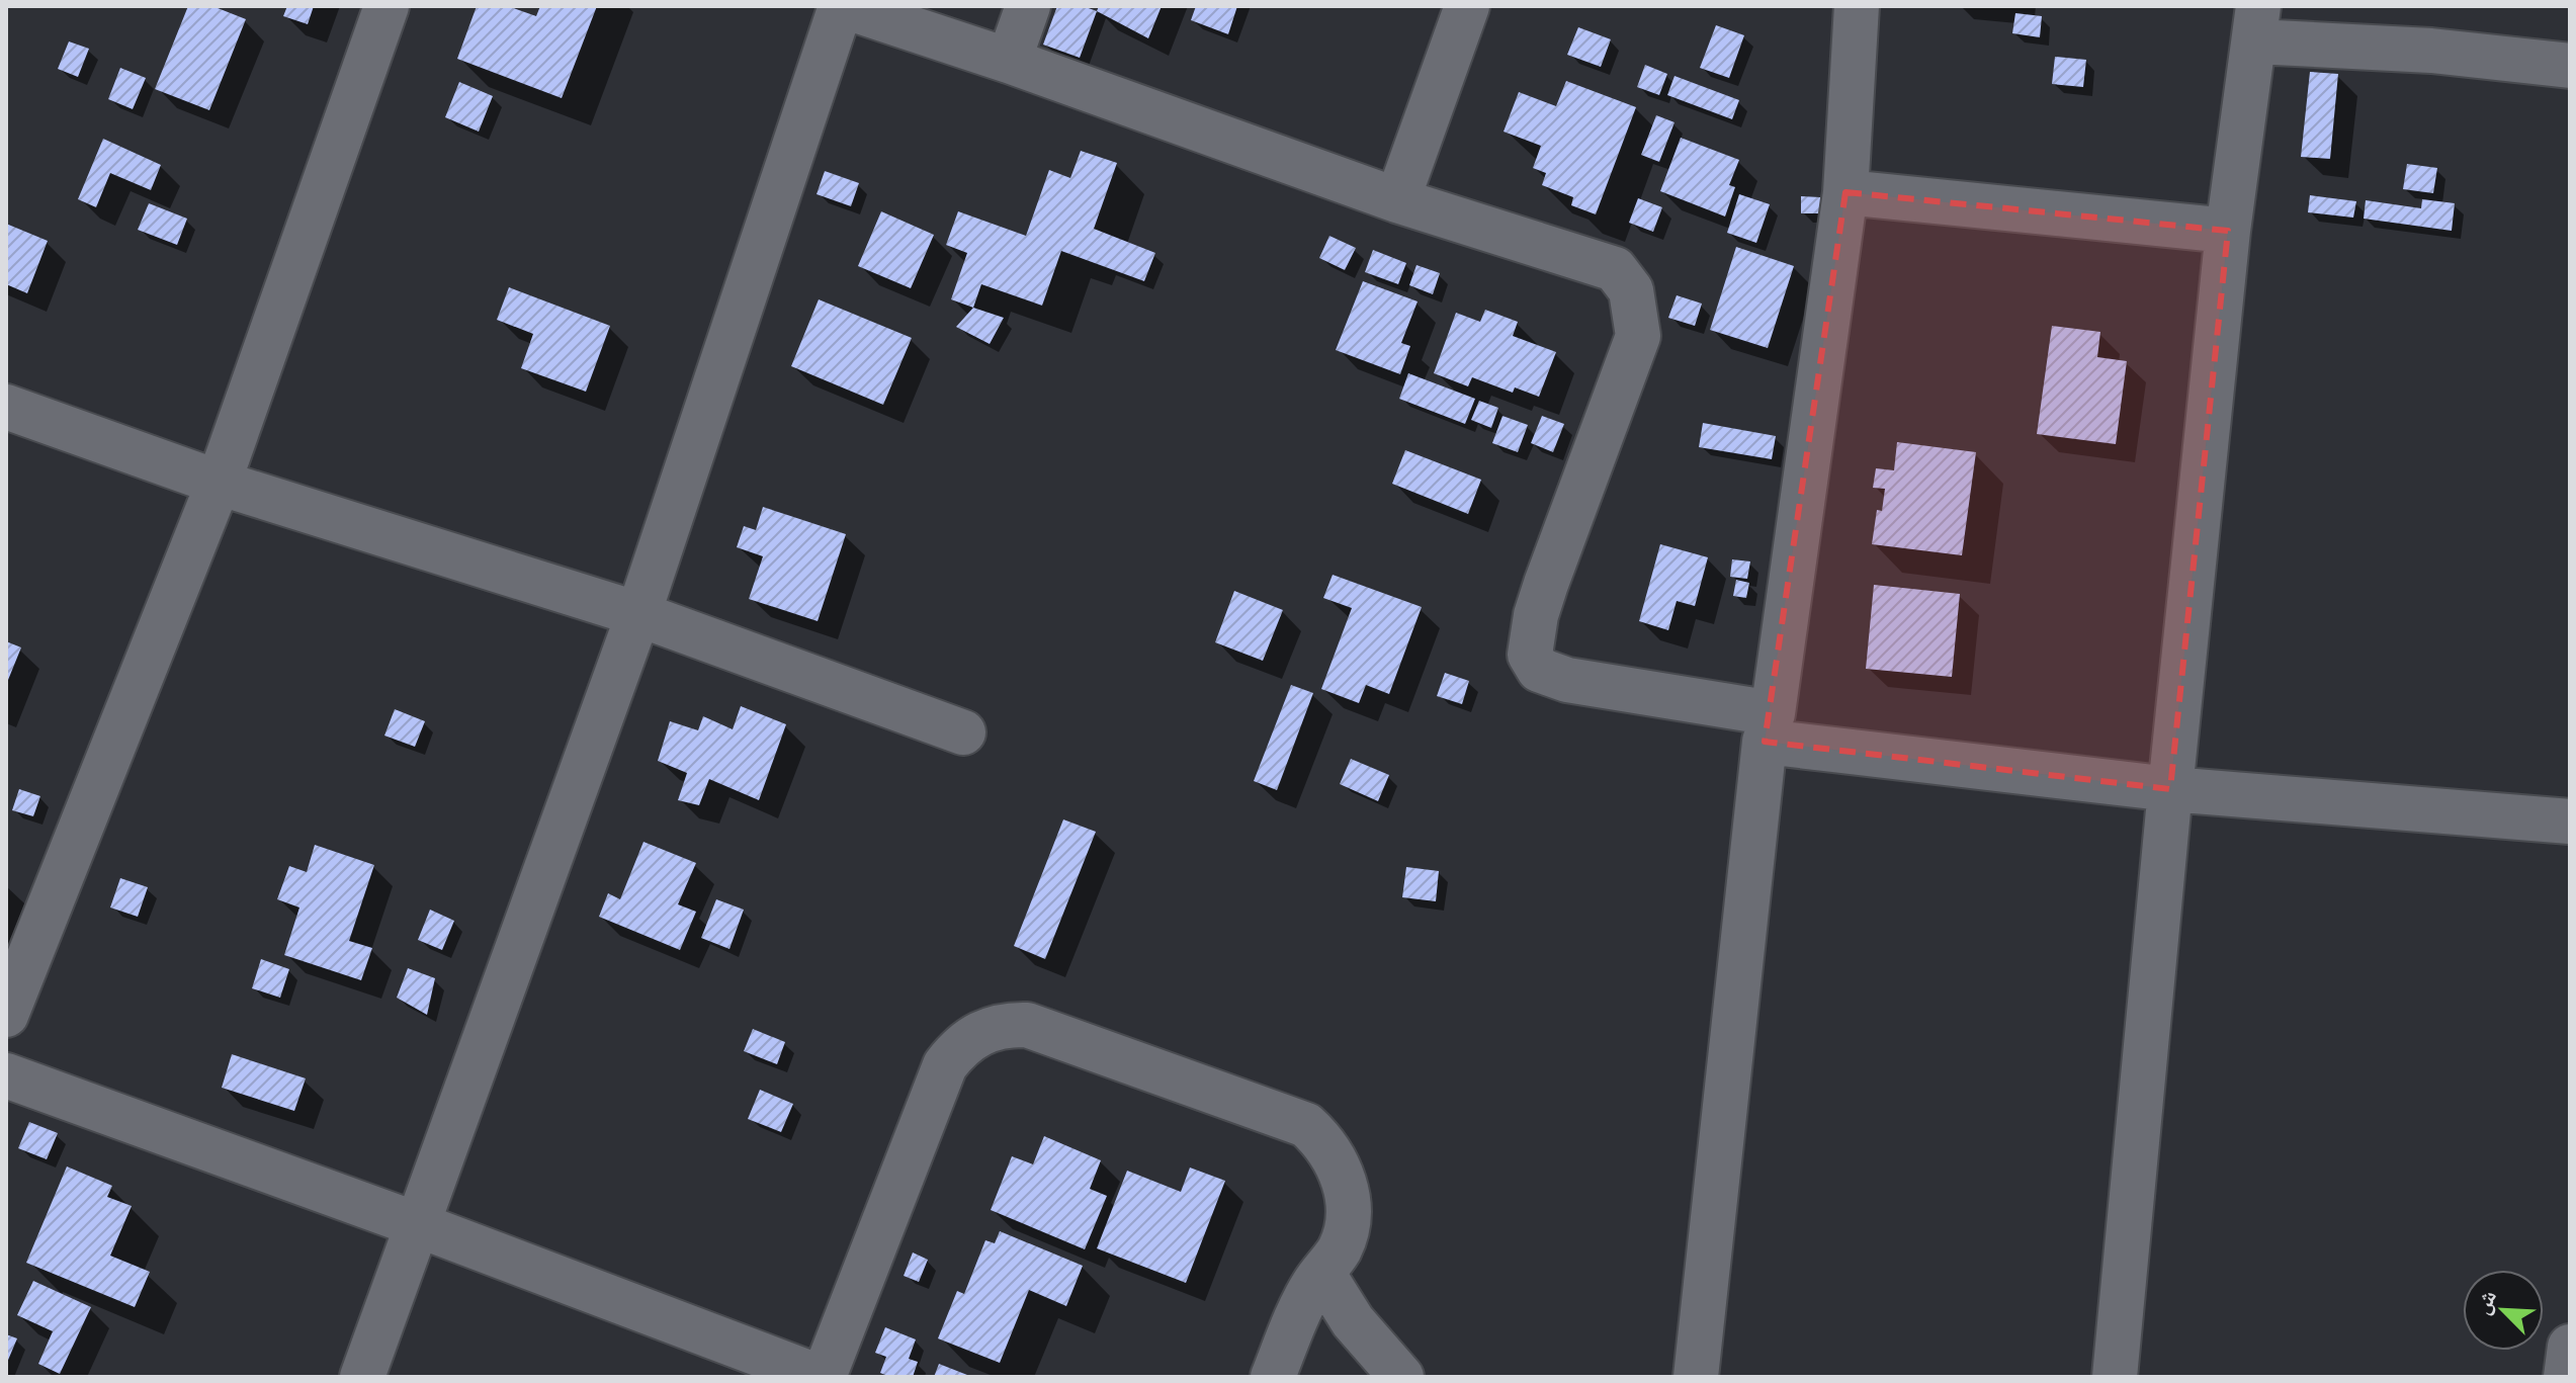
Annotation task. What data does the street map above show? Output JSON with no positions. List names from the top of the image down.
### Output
{
  "north": "top left"
}
